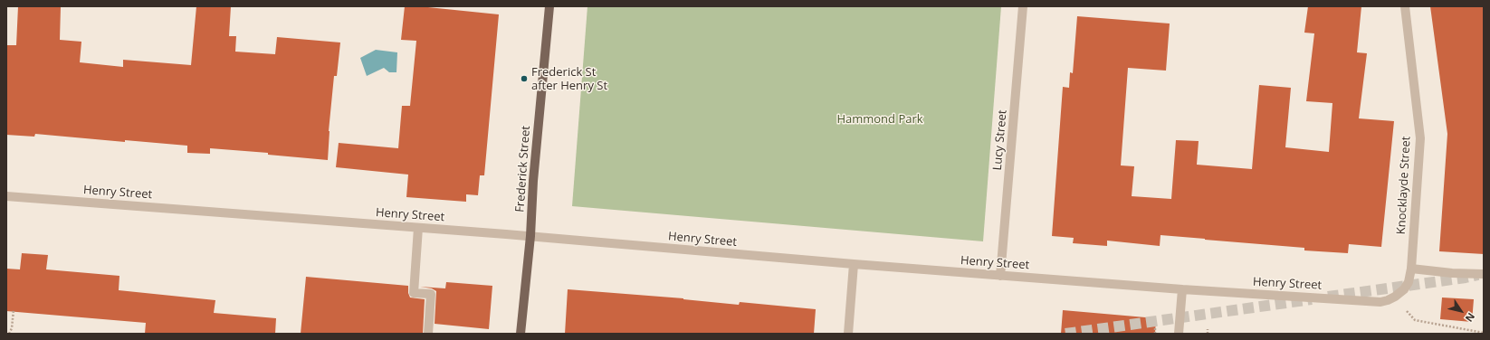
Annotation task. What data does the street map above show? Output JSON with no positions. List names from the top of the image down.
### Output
{
  "streets": {
    "main road": ["Frederick Street"],
    "street": ["Lucy Street", "Knocklayde Street", "Henry Street"]
  },
  "crossings": [
    ["Lucy Street", "Henry Street"],
    ["Frederick Street", "Henry Street"],
    ["Knocklayde Street", "Henry Street"]
  ],
  "parks": ["Hammond Park"],
  "places": ["Frederick St after Henry St"],
  "north": "bottom right"
}
